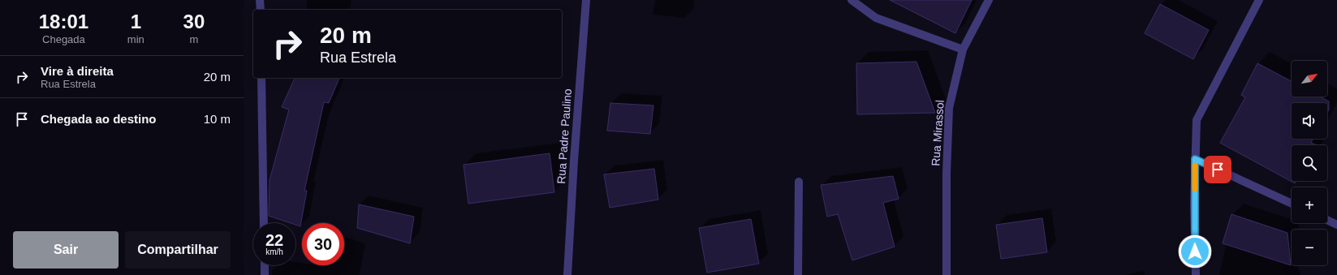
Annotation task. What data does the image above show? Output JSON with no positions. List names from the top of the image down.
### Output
{
  "streets": {
    "street": ["Rua Mirassol", "Rua Padre Paulino"]
  },
  "north": "top right",
  "page": {
    "eta": [
      "18:01",
      "Chegada",
      "1",
      "min",
      "30",
      "m"
    ],
    "turn": ["20 m", "Rua Estrela"],
    "list": [
      {
        "name": "Vire à direita",
        "note": "Rua Estrela",
        "value": "20 m"
      },
      {
        "name": "Chegada ao destino",
        "value": "10 m"
      }
    ],
    "map_buttons": ["+", "−"],
    "speed": "22 km/h",
    "limit": "30",
    "buttons": ["Sair", "Compartilhar"]
  }
}
